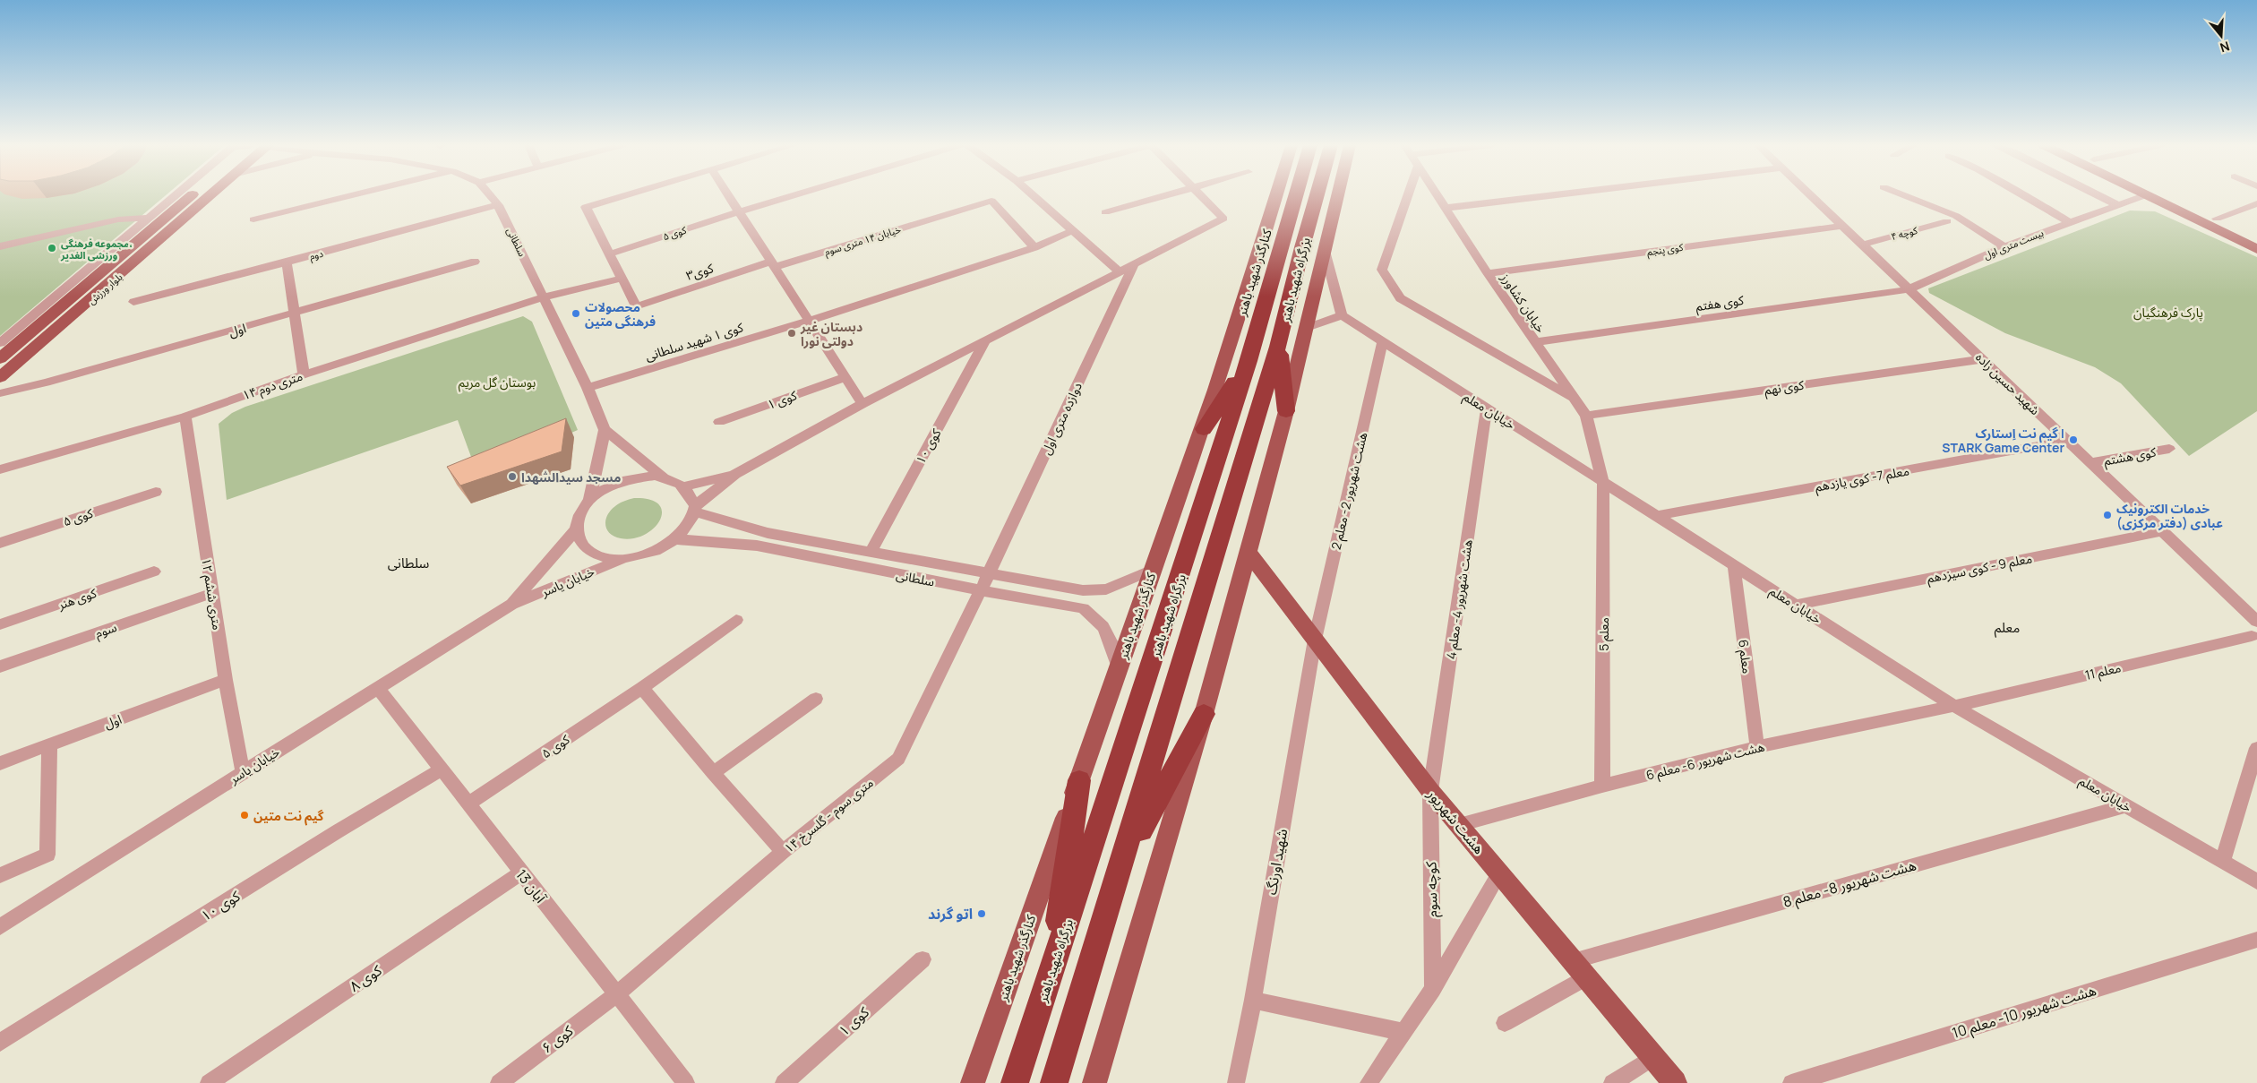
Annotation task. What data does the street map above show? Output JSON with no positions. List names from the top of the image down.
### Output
{
  "streets": {
    "highway": ["بزرگراه شهید باهنر"],
    "main road": ["کنارگذر شهید باهنر", "بلوار ورزش", "هشت شهریور"],
    "street": [
      "کوی ۵",
      "کوچه ۴",
      "خیابان ۱۴ متری سوم",
      "سلطانی",
      "بیست متری اول",
      "کوی پنجم",
      "دوم",
      "کوی۳",
      "خیابان کشاورز",
      "کوی هفتم",
      "اول",
      "کوی ۱ شهید سلطانی",
      "شهید حسین زاده",
      "۱۴ متری دوم",
      "کوی نهم",
      "کوی ۱",
      "خیابان معلم",
      "دوازده متری اول",
      "کوی ۱۰",
      "کوی هشتم",
      "معلم 7- کوی یازدهم",
      "هشت شهریور 2- معلم 2",
      "معلم 9 - کوی سیزدهم",
      "خیابان یاسر",
      "۱۲ متری ششم",
      "کوی هنر",
      "هشت شهریور 4- معلم 4",
      "سوم",
      "معلم 5",
      "معلم 6",
      "معلم 11",
      "هشت شهریور 6- معلم 6",
      "۱۴ متری سوم - گلسرخ",
      "شهید اورنگ",
      "هشت شهریور 8- معلم 8",
      "13 آبان",
      "کوچه سوم",
      "کوی ۸",
      "هشت شهریور 10- معلم 10",
      "کوی ۶"
    ]
  },
  "crossings": [
    ["کوی ۵", "13 آبان"],
    ["کوچه ۴", "شهید حسین زاده"],
    ["خیابان ۱۴ متری سوم", "کوی۳"],
    ["خیابان ۱۴ متری سوم", "کوی ۱ شهید سلطانی"],
    ["سلطانی", "دوم"],
    ["سلطانی", "کنارگذر شهید باهنر"],
    ["سلطانی", "کوی ۱ شهید سلطانی"],
    ["سلطانی", "۱۴ متری دوم"],
    ["سلطانی", "دوازده متری اول"],
    ["سلطانی", "کوی ۱۰"],
    ["سلطانی", "خیابان یاسر"],
    ["سلطانی", "۱۴ متری سوم - گلسرخ"],
    ["بیست متری اول", "کوی هفتم"],
    ["بیست متری اول", "شهید حسین زاده"],
    ["کوی پنجم", "خیابان کشاورز"],
    ["کوی پنجم", "شهید حسین زاده"],
    ["کوی۳", "۱۴ متری دوم"],
    ["خیابان کشاورز", "کوی هفتم"],
    ["خیابان کشاورز", "کوی نهم"],
    ["خیابان کشاورز", "خیابان معلم"],
    ["خیابان کشاورز", "معلم 5"],
    ["کوی هفتم", "شهید حسین زاده"],
    ["اول", "۱۲ متری ششم"],
    ["شهید حسین زاده", "کوی نهم"],
    ["شهید حسین زاده", "کوی هشتم"],
    ["شهید حسین زاده", "معلم 7- کوی یازدهم"],
    ["شهید حسین زاده", "معلم 9 - کوی سیزدهم"],
    ["۱۴ متری دوم", "۱۲ متری ششم"],
    ["خیابان معلم", "معلم 7- کوی یازدهم"],
    ["خیابان معلم", "هشت شهریور 2- معلم 2"],
    ["خیابان معلم", "معلم 9 - کوی سیزدهم"],
    ["خیابان معلم", "هشت شهریور 4- معلم 4"],
    ["خیابان معلم", "معلم 5"],
    ["خیابان معلم", "معلم 6"],
    ["خیابان معلم", "معلم 11"],
    ["خیابان معلم", "هشت شهریور 6- معلم 6"],
    ["خیابان معلم", "هشت شهریور 8- معلم 8"],
    ["دوازده متری اول", "۱۴ متری سوم - گلسرخ"],
    ["کوی ۱۰", "13 آبان"],
    ["هشت شهریور 2- معلم 2", "هشت شهریور"],
    ["هشت شهریور 2- معلم 2", "شهید اورنگ"],
    ["خیابان یاسر", "۱۲ متری ششم"],
    ["خیابان یاسر", "13 آبان"],
    ["۱۲ متری ششم", "سوم"],
    ["هشت شهریور 4- معلم 4", "هشت شهریور"],
    ["هشت شهریور 4- معلم 4", "کوچه سوم"],
    ["معلم 5", "هشت شهریور 6- معلم 6"],
    ["معلم 6", "هشت شهریور 6- معلم 6"],
    ["معلم 11", "هشت شهریور 6- معلم 6"],
    ["هشت شهریور 6- معلم 6", "هشت شهریور"],
    ["۱۴ متری سوم - گلسرخ", "13 آبان"],
    ["۱۴ متری سوم - گلسرخ", "کوی ۶"],
    ["هشت شهریور", "شهید اورنگ"],
    ["هشت شهریور", "هشت شهریور 8- معلم 8"],
    ["هشت شهریور", "کوچه سوم"],
    ["13 آبان", "کوی ۸"],
    ["13 آبان", "کوی ۶"]
  ],
  "districts": ["سلطانی", "معلم"],
  "parks": ["پارک فرهنگیان", "بوستان گل مریم"],
  "places": [
    "مجموعه فرهنگی، ورزشی الغدیر",
    "محصولات فرهنگی متین",
    "دبستان غیر دولتی نورا",
    "گیم نت اِستارک | STARK Game Center",
    "مسجد سیدالشهدا",
    "خدمات الکترونیک عبادی (دفتر مرکزی)",
    "گیم نت متین",
    "اتو گرند"
  ],
  "north": "bottom"
}
